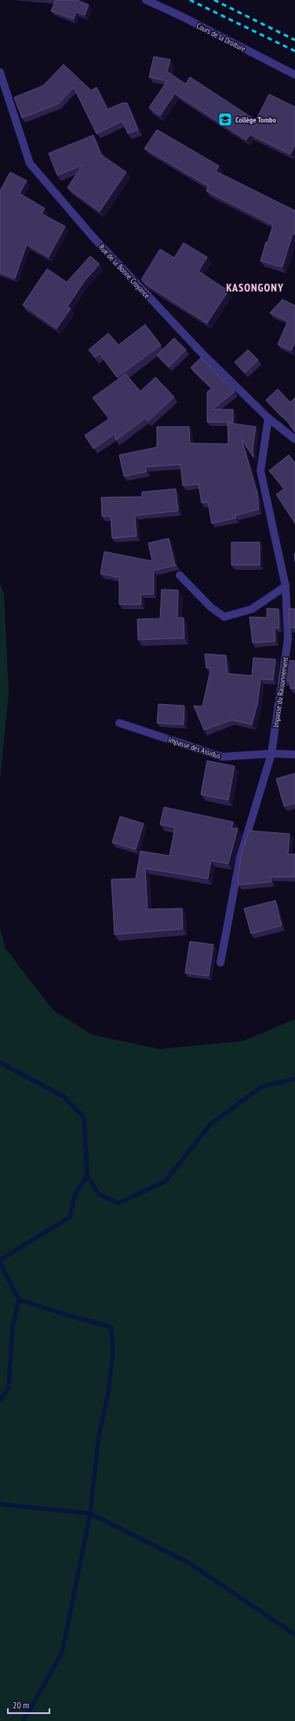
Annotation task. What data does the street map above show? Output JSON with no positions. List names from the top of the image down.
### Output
{
  "streets": {
    "street": [
      "Cours de la Droiture",
      "Rue de la Bonne Croyance",
      "Impasse du Raisonnement",
      "Impasse des Assidus"
    ]
  },
  "crossings": [
    ["Rue de la Bonne Croyance", "Impasse du Raisonnement"],
    ["Impasse du Raisonnement", "Impasse des Assidus"]
  ],
  "districts": ["KASONGONY"],
  "places": {
    "school or university": ["Collège Tombo"]
  },
  "scale_bar": "20 m"
}
